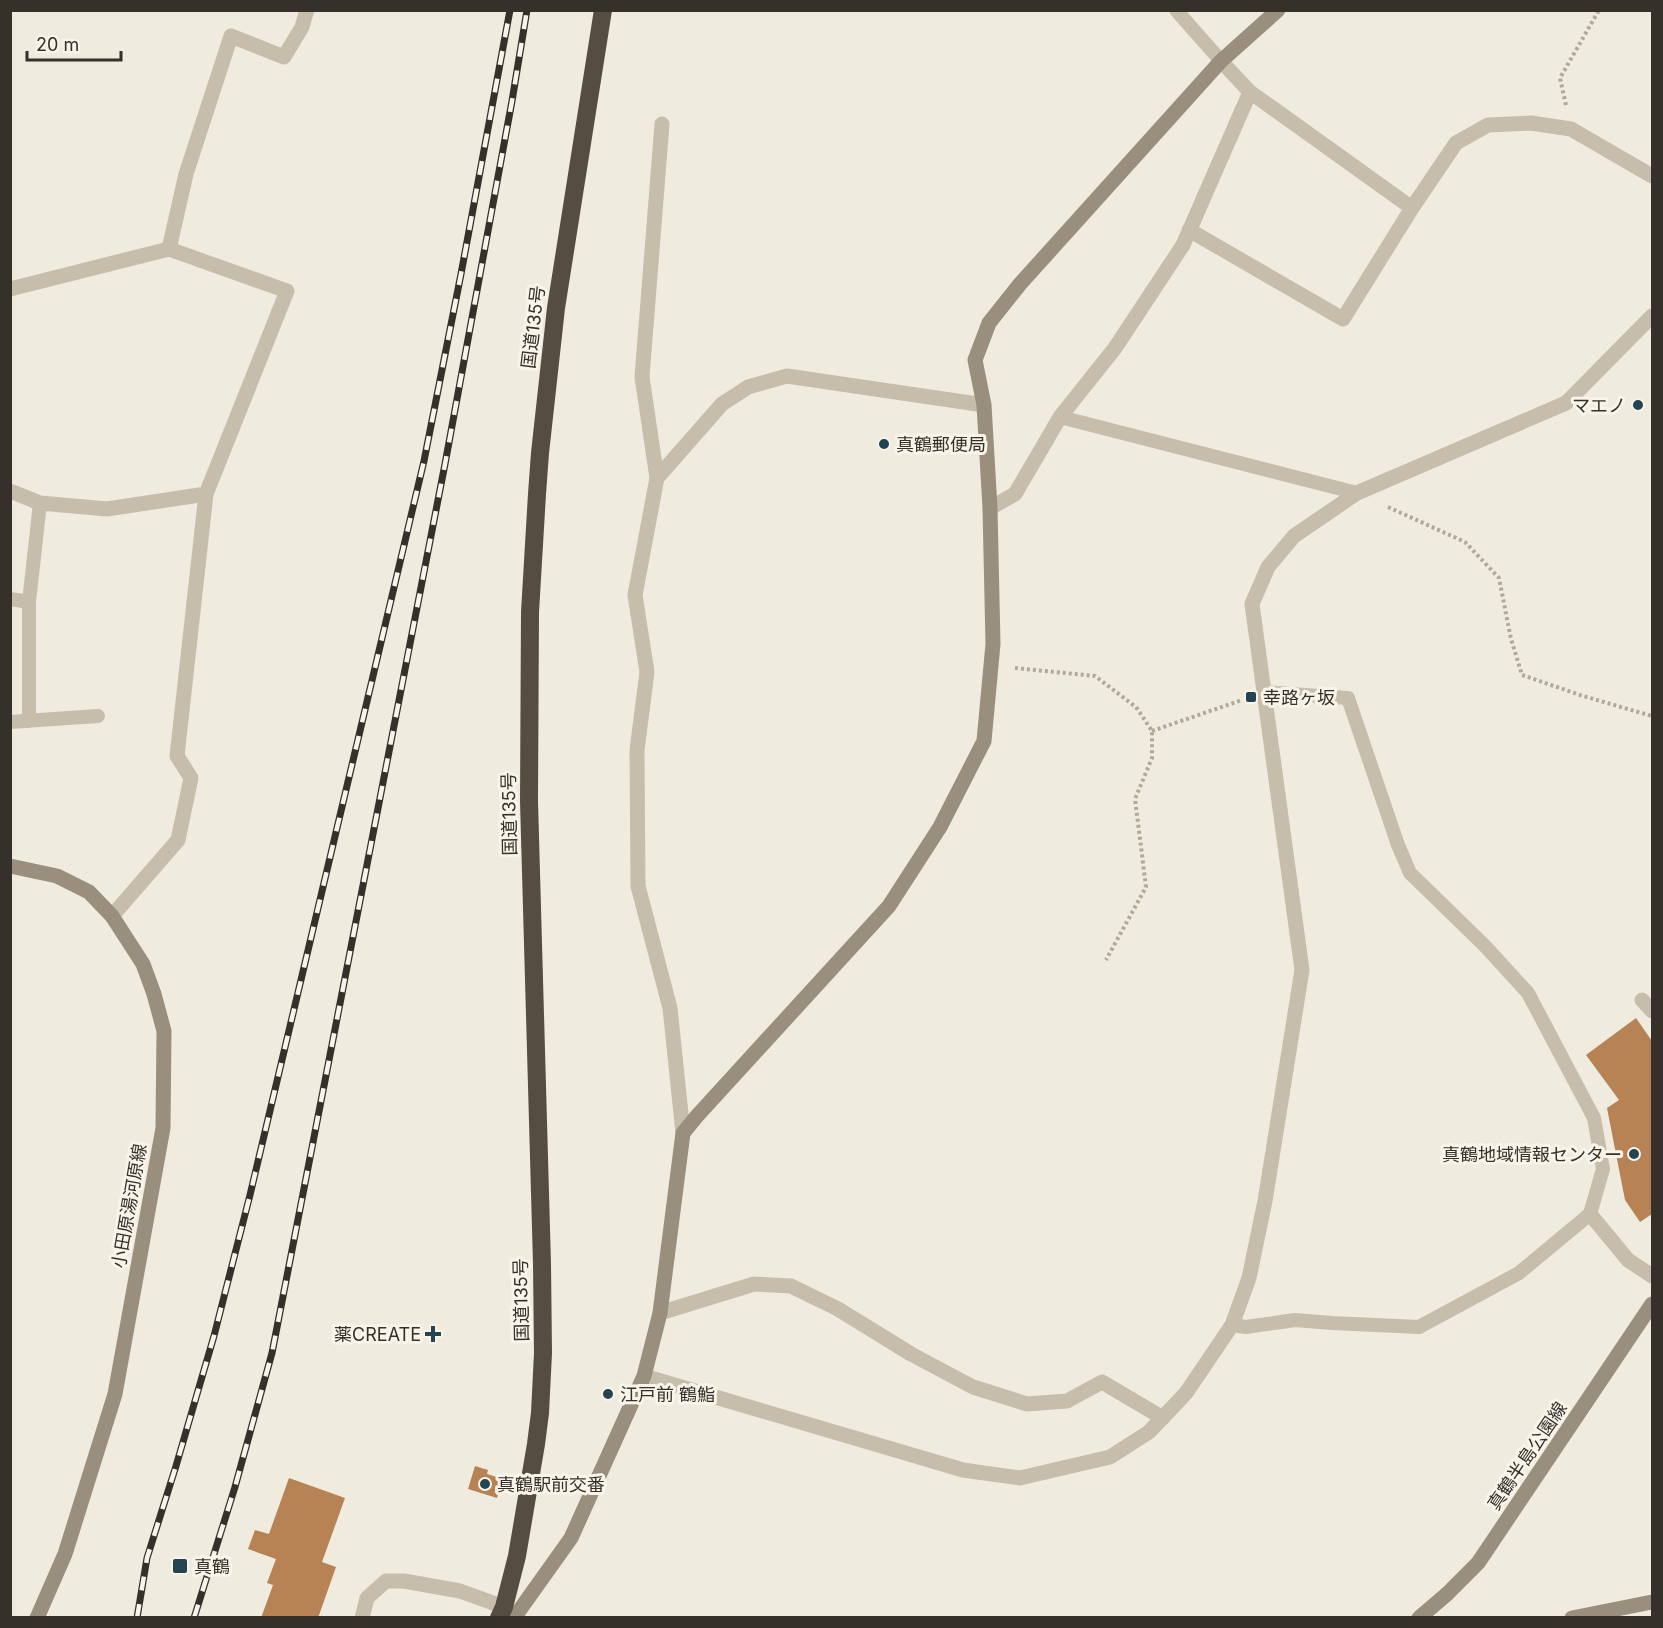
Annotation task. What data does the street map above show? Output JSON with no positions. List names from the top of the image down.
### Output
{
  "streets": {
    "highway": ["国道135号"],
    "street": ["小田原湯河原線", "真鶴半島公園線"]
  },
  "places": {
    "other": [
      "マエノ",
      "真鶴郵便局",
      "真鶴地域情報センター",
      "江戸前 鶴鮨",
      "真鶴駅前交番"
    ],
    "transit": ["幸路ヶ坂", "真鶴"],
    "health": ["薬CREATE"]
  },
  "scale_bar": "20 m"
}
